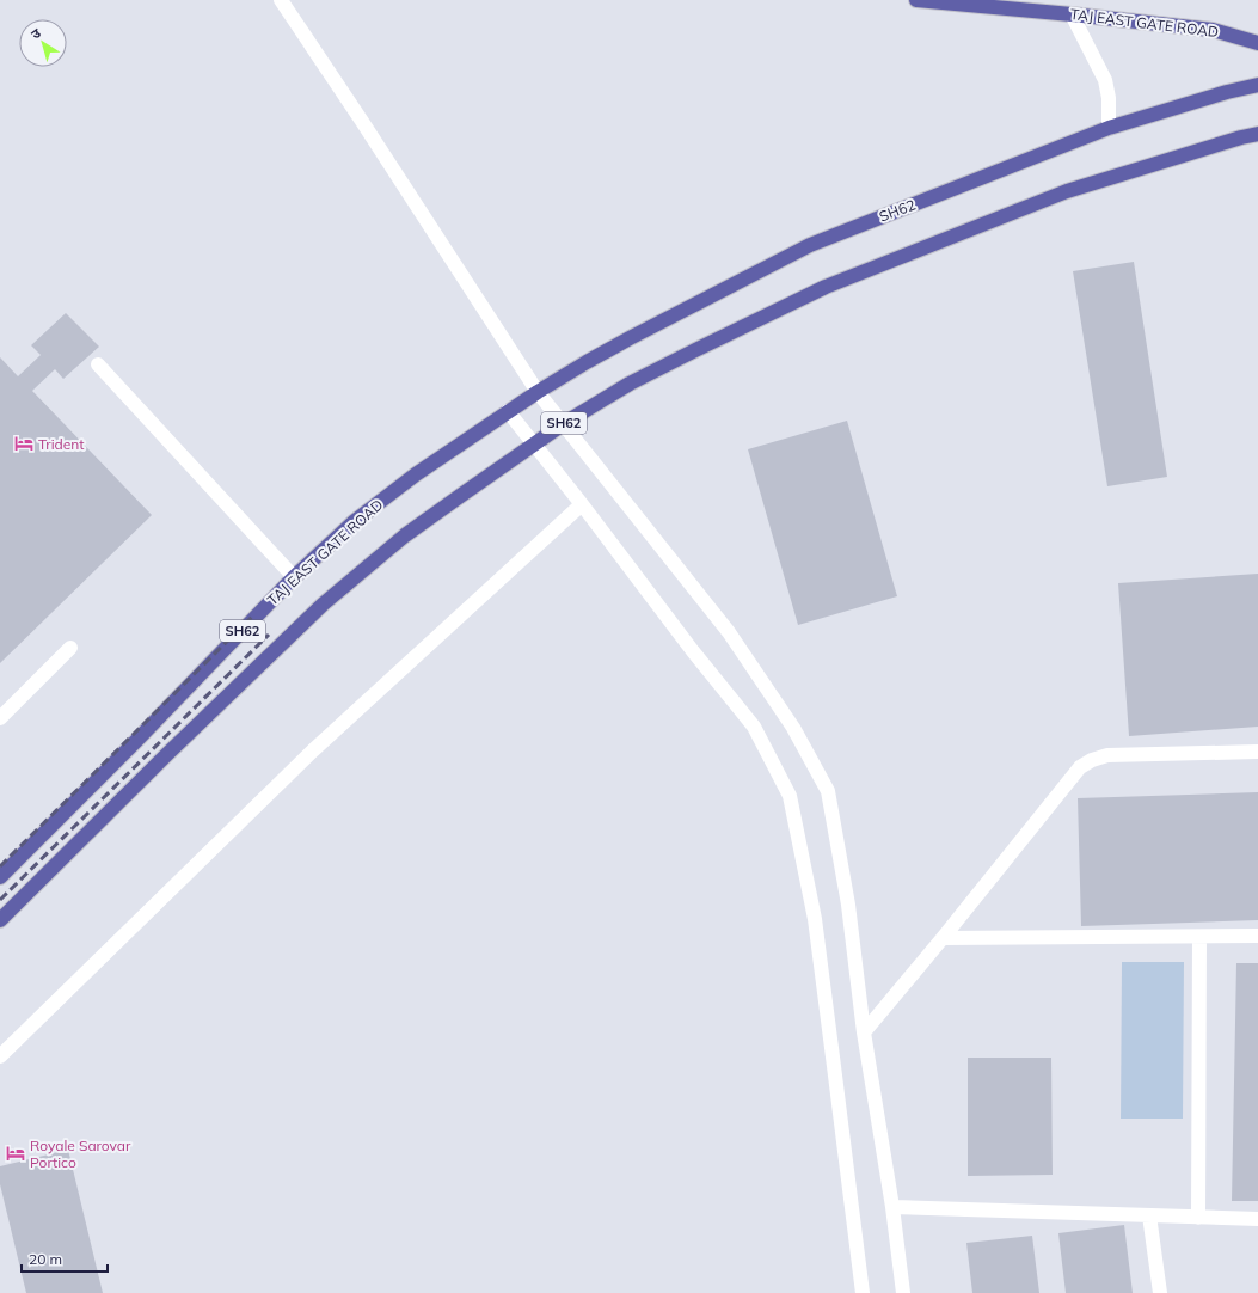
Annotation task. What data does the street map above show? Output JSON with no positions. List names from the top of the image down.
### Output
{
  "streets": {
    "main road": ["TAJ EAST GATE ROAD", "SH62"]
  },
  "crossings": [
    ["TAJ EAST GATE ROAD", "SH62"]
  ],
  "places": {
    "hotel": ["Trident", "Royale Sarovar Portico"]
  },
  "scale_bar": "20 m",
  "north": "top left"
}
